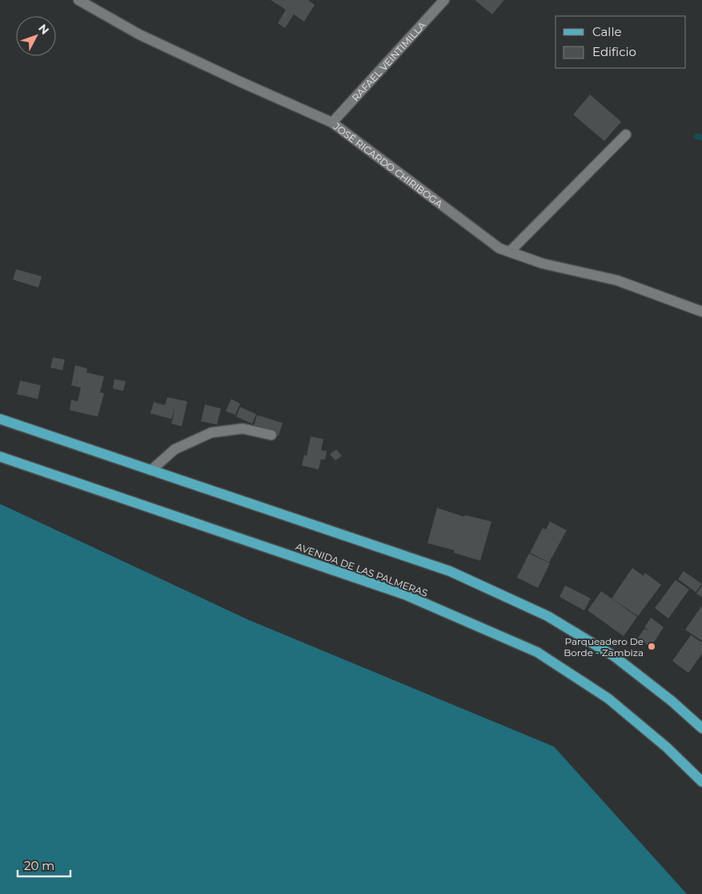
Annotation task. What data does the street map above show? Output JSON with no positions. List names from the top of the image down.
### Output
{
  "streets": {
    "main road": ["AVENIDA DE LAS PALMERAS"],
    "street": ["RAFAEL VEINTIMILLA", "JOSÉ RICARDO CHIRIBOGA"]
  },
  "crossings": [
    ["RAFAEL VEINTIMILLA", "JOSÉ RICARDO CHIRIBOGA"]
  ],
  "places": ["Parqueadero De Borde - Zambiza"],
  "legend": ["Calle", "Edificio"],
  "scale_bar": "20 m",
  "north": "top right"
}
